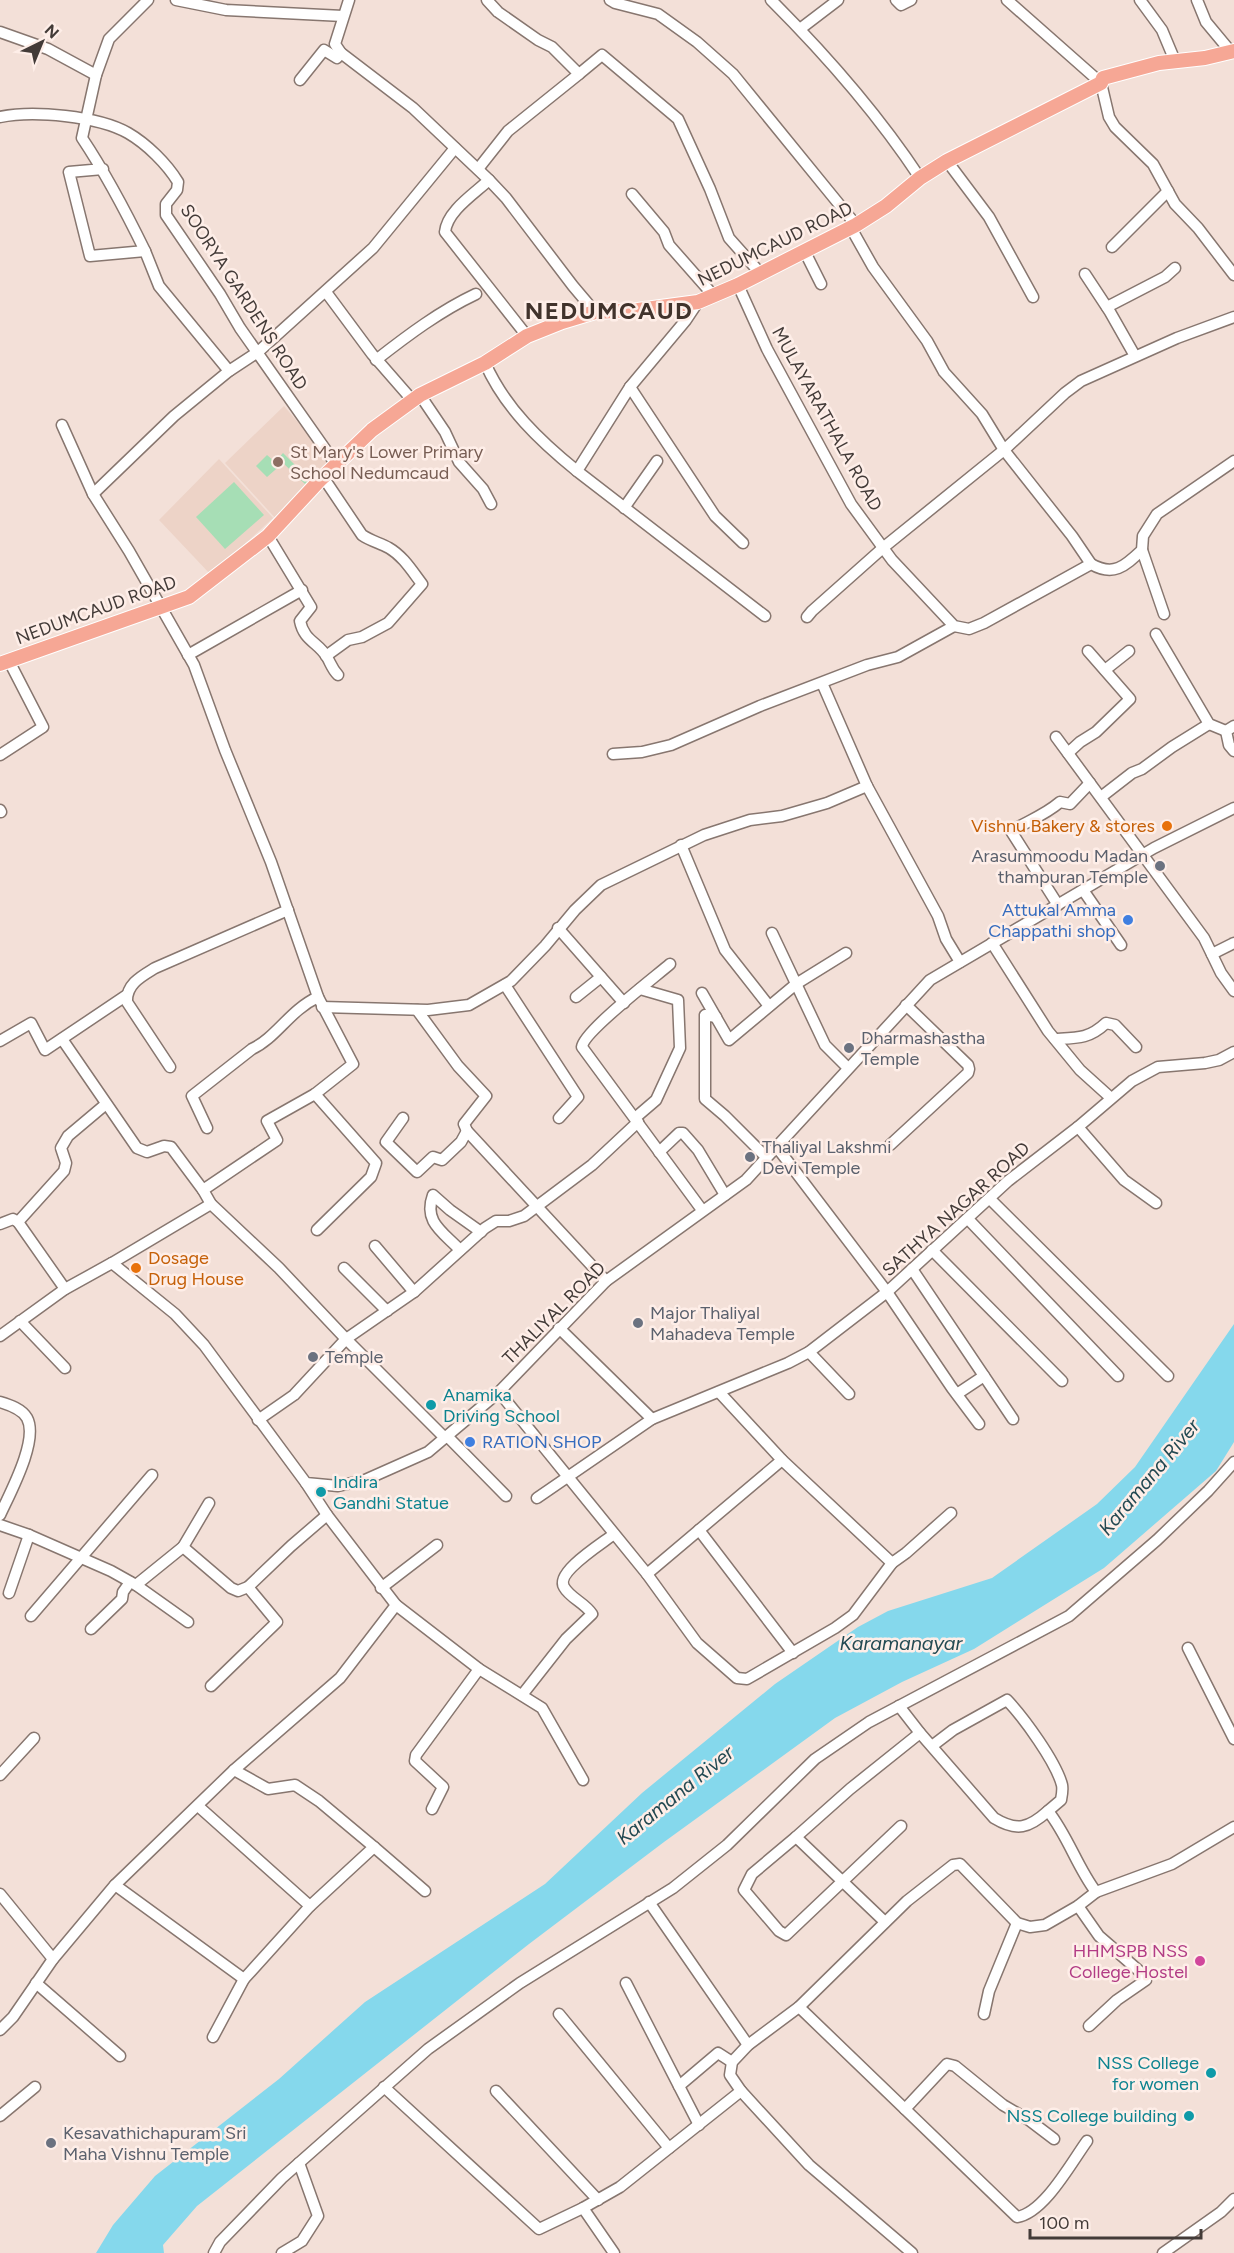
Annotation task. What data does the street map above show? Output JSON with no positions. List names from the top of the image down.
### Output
{
  "streets": {
    "main road": ["NEDUMCAUD ROAD"],
    "street": [
      "SOORYA GARDENS ROAD",
      "MULAYARATHALA ROAD",
      "SATHYA NAGAR ROAD",
      "THALIYAL ROAD"
    ]
  },
  "crossings": [
    ["NEDUMCAUD ROAD", "SOORYA GARDENS ROAD"],
    ["NEDUMCAUD ROAD", "MULAYARATHALA ROAD"],
    ["SATHYA NAGAR ROAD", "THALIYAL ROAD"]
  ],
  "districts": ["NEDUMCAUD"],
  "water": ["Karamana River", "Karamanayar"],
  "places": [
    "St Mary's Lower Primary School Nedumcaud",
    "Vishnu Bakery & stores",
    "Arasummoodu Madan thampuran Temple",
    "Attukal Amma Chappathi shop",
    "Dharmashastha Temple",
    "Thaliyal Lakshmi Devi Temple",
    "Dosage Drug House",
    "Major Thaliyal Mahadeva Temple",
    "Temple",
    "Anamika Driving School",
    "RATION SHOP",
    "Indira Gandhi Statue",
    "HHMSPB NSS College Hostel",
    "NSS College for women",
    "NSS College building",
    "Kesavathichapuram Sri Maha Vishnu Temple"
  ],
  "scale_bar": "100 m",
  "north": "top right"
}
